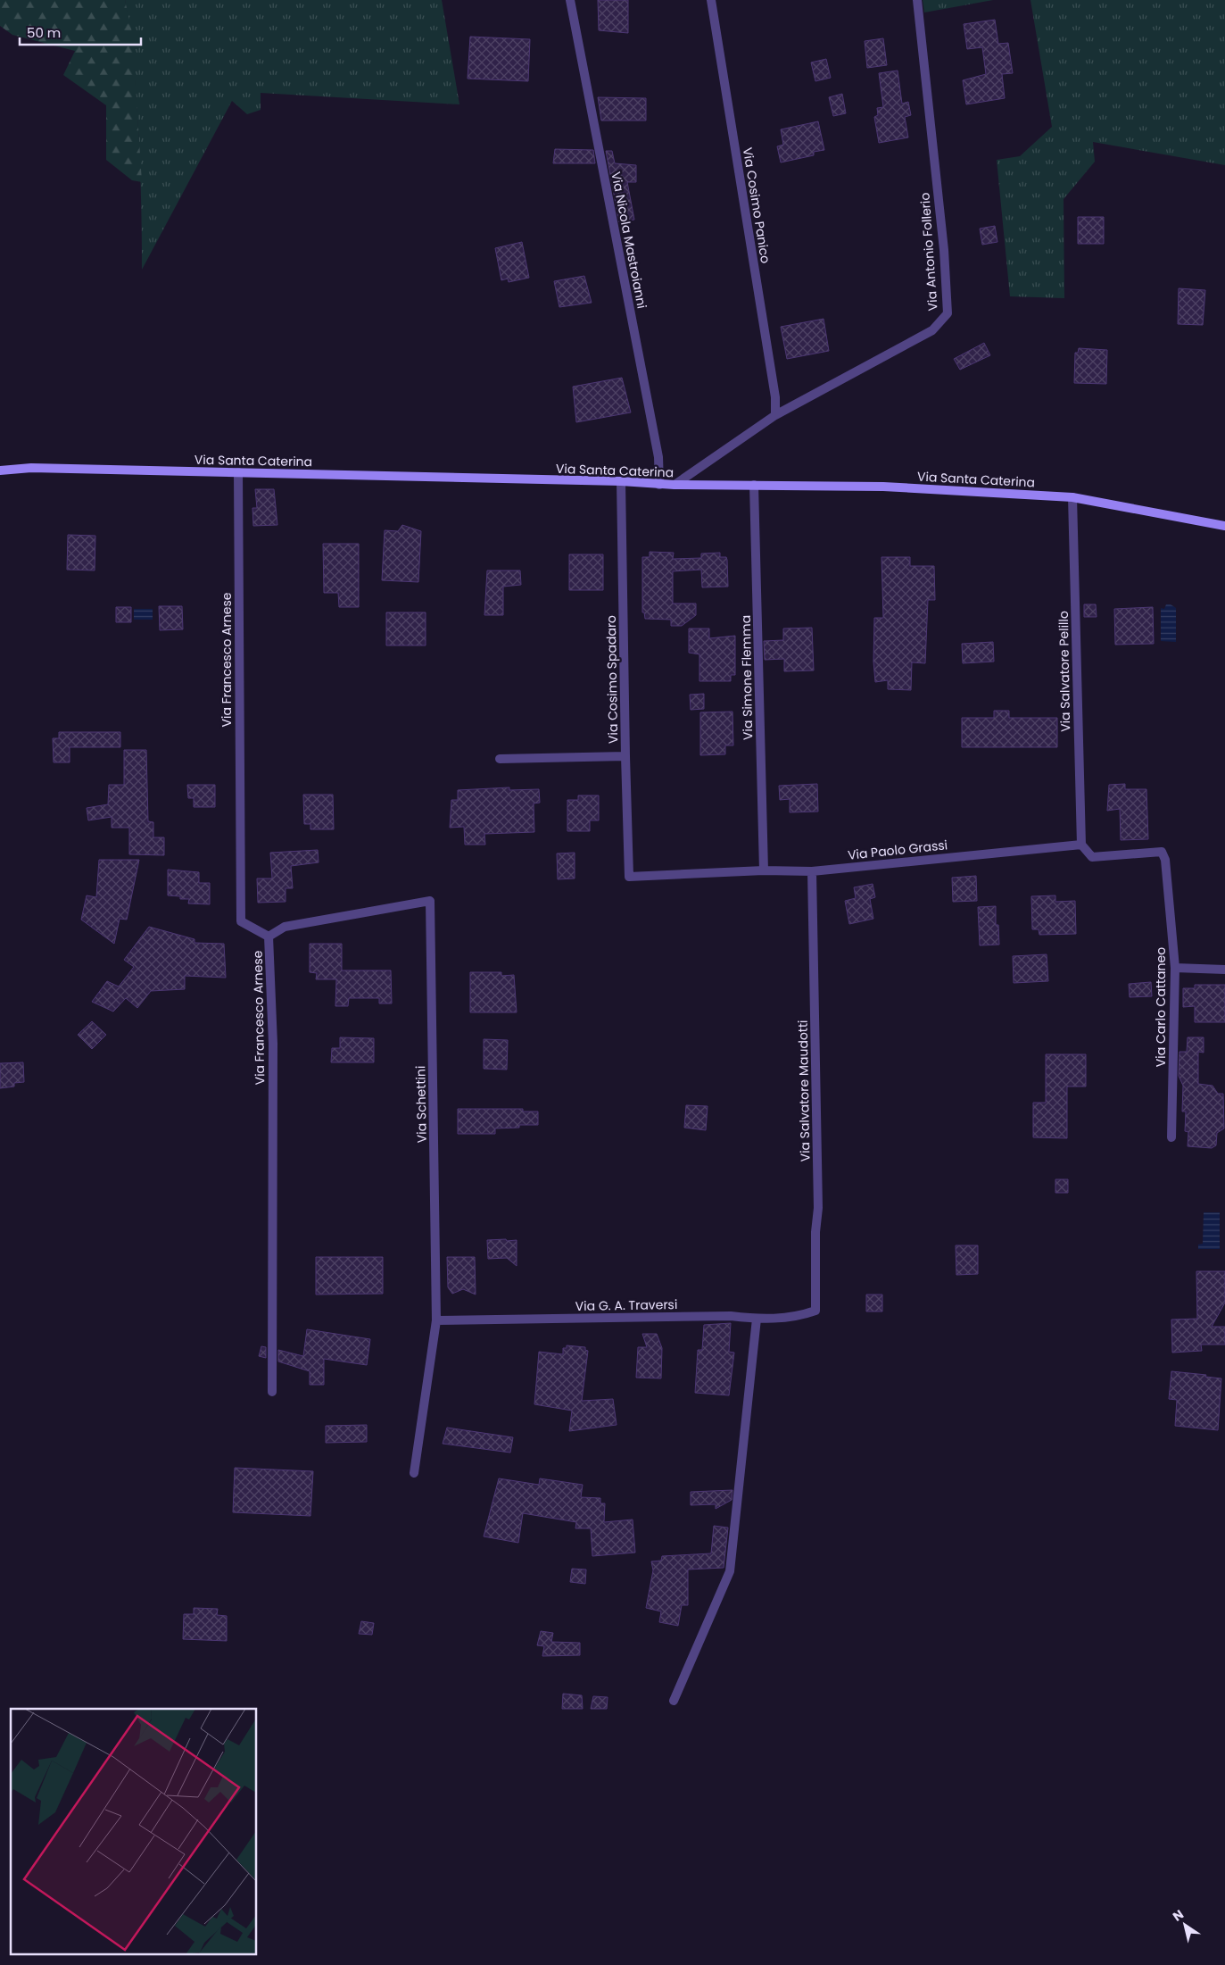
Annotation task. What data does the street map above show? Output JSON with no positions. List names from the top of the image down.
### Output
{
  "streets": {
    "street": [
      "Via Cosimo Panico",
      "Via Nicola Mastroianni",
      "Via Antonio Follerio",
      "Via Santa Caterina",
      "Via Francesco Arnese",
      "Via Salvatore Pelillo",
      "Via Simone Flemma",
      "Via Cosimo Spadaro",
      "Via Paolo Grassi",
      "Via Carlo Cattaneo",
      "Via Salvatore Maudotti",
      "Via Schettini",
      "Via G. A. Traversi"
    ]
  },
  "crossings": [
    ["Via Cosimo Panico", "Via Antonio Follerio"],
    ["Via Nicola Mastroianni", "Via Santa Caterina"],
    ["Via Antonio Follerio", "Via Santa Caterina"],
    ["Via Santa Caterina", "Via Francesco Arnese"],
    ["Via Santa Caterina", "Via Salvatore Pelillo"],
    ["Via Santa Caterina", "Via Simone Flemma"],
    ["Via Santa Caterina", "Via Cosimo Spadaro"],
    ["Via Francesco Arnese", "Via Schettini"],
    ["Via Salvatore Pelillo", "Via Paolo Grassi"],
    ["Via Salvatore Pelillo", "Via Carlo Cattaneo"],
    ["Via Simone Flemma", "Via Paolo Grassi"],
    ["Via Cosimo Spadaro", "Via Paolo Grassi"],
    ["Via Paolo Grassi", "Via Carlo Cattaneo"],
    ["Via Paolo Grassi", "Via Salvatore Maudotti"],
    ["Via Salvatore Maudotti", "Via G. A. Traversi"],
    ["Via Schettini", "Via G. A. Traversi"]
  ],
  "scale_bar": "50 m",
  "north": "top left"
}
